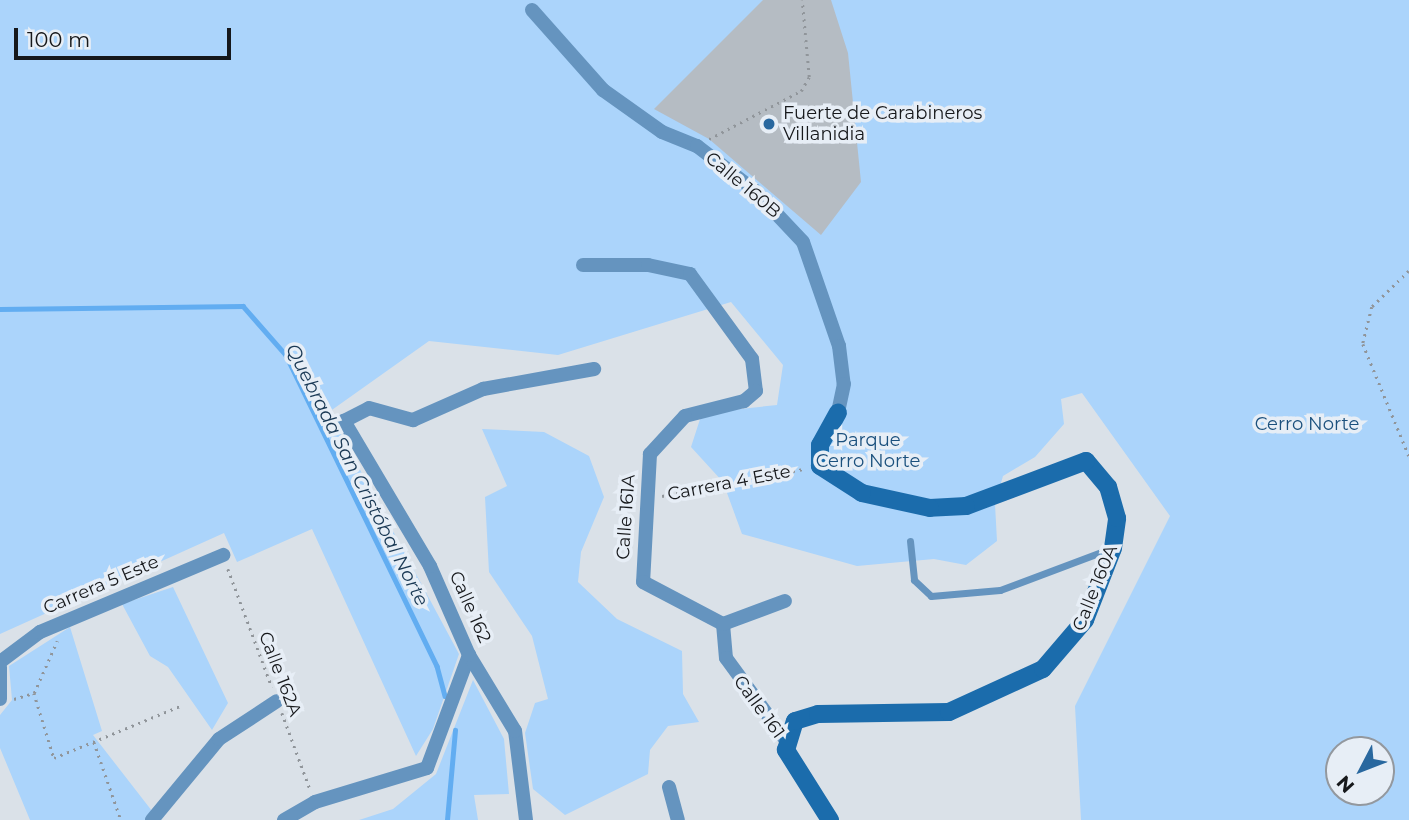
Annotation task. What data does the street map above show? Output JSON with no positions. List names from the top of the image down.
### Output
{
  "streets": {
    "street": [
      "Calle 160B",
      "Calle 161A",
      "Carrera 5 Este",
      "Calle 160A",
      "Calle 162",
      "Calle 161"
    ],
    "path": ["Carrera 4 Este", "Calle 162A"]
  },
  "crossings": [
    ["Calle 160B", "Carrera 4 Este"],
    ["Calle 160B", "Calle 160A"],
    ["Carrera 4 Este", "Calle 161A"],
    ["Carrera 4 Este", "Calle 160A"],
    ["Calle 161A", "Calle 161"],
    ["Carrera 5 Este", "Calle 162A"],
    ["Calle 160A", "Calle 161"]
  ],
  "water": ["Quebrada San Cristóbal Norte"],
  "parks": ["Cerro Norte", "Parque Cerro Norte"],
  "places": ["Fuerte de Carabineros Villanidia"],
  "scale_bar": "100 m",
  "north": "bottom left"
}
